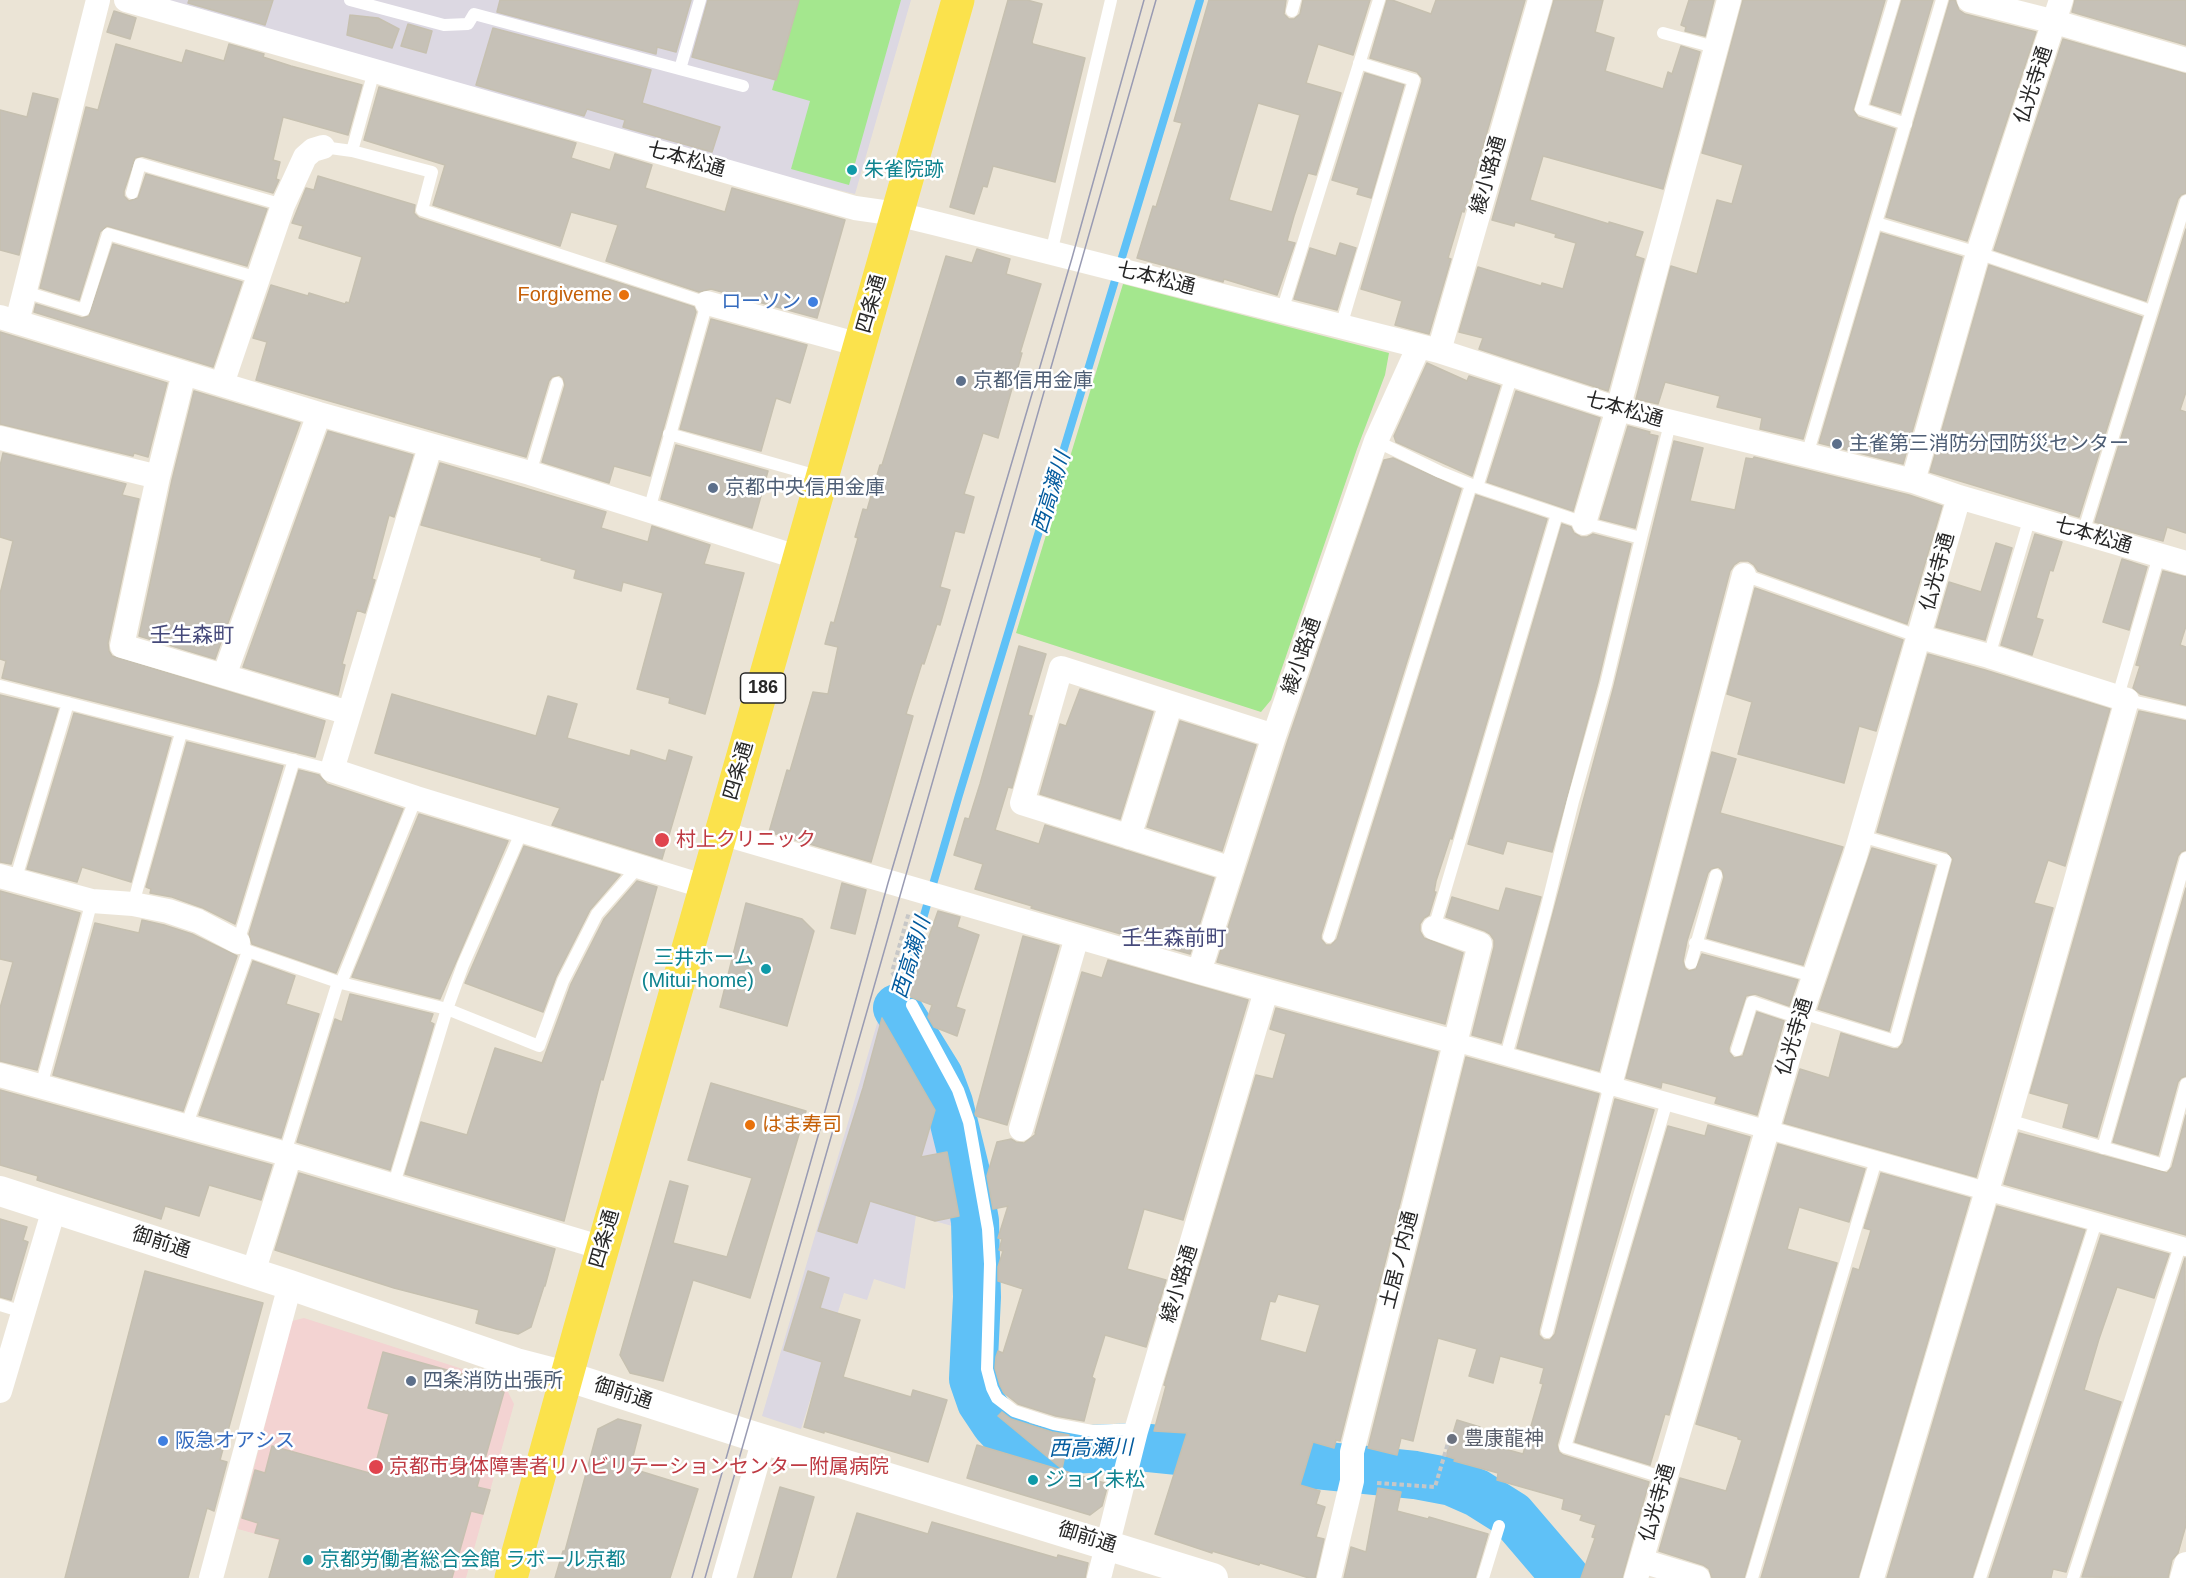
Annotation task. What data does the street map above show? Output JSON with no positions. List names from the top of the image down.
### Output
{
  "streets": {
    "main road": ["四条通", "186"],
    "street": [
      "仏光寺通",
      "七本松通",
      "綾小路通",
      "御前通",
      "土居ノ内通"
    ]
  },
  "crossings": [
    ["仏光寺通", "七本松通"],
    ["七本松通", "綾小路通"],
    ["七本松通", "四条通"],
    ["綾小路通", "御前通"],
    ["四条通", "御前通"]
  ],
  "districts": ["壬生森町", "壬生森前町"],
  "water": ["西高瀬川"],
  "places": [
    "朱雀院跡",
    "Forgiveme",
    "ローソン",
    "京都信用金庫",
    "主雀第三消防分団防災センター",
    "京都中央信用金庫",
    "村上クリニック",
    "三井ホーム (Mitui-home)",
    "はま寿司",
    "四条消防出張所",
    "豊康龍神",
    "阪急オアシス",
    "京都市身体障害者リハビリテーションセンター附属病院",
    "ジョイ未松",
    "京都労働者総合会館 ラボール京都"
  ]
}
